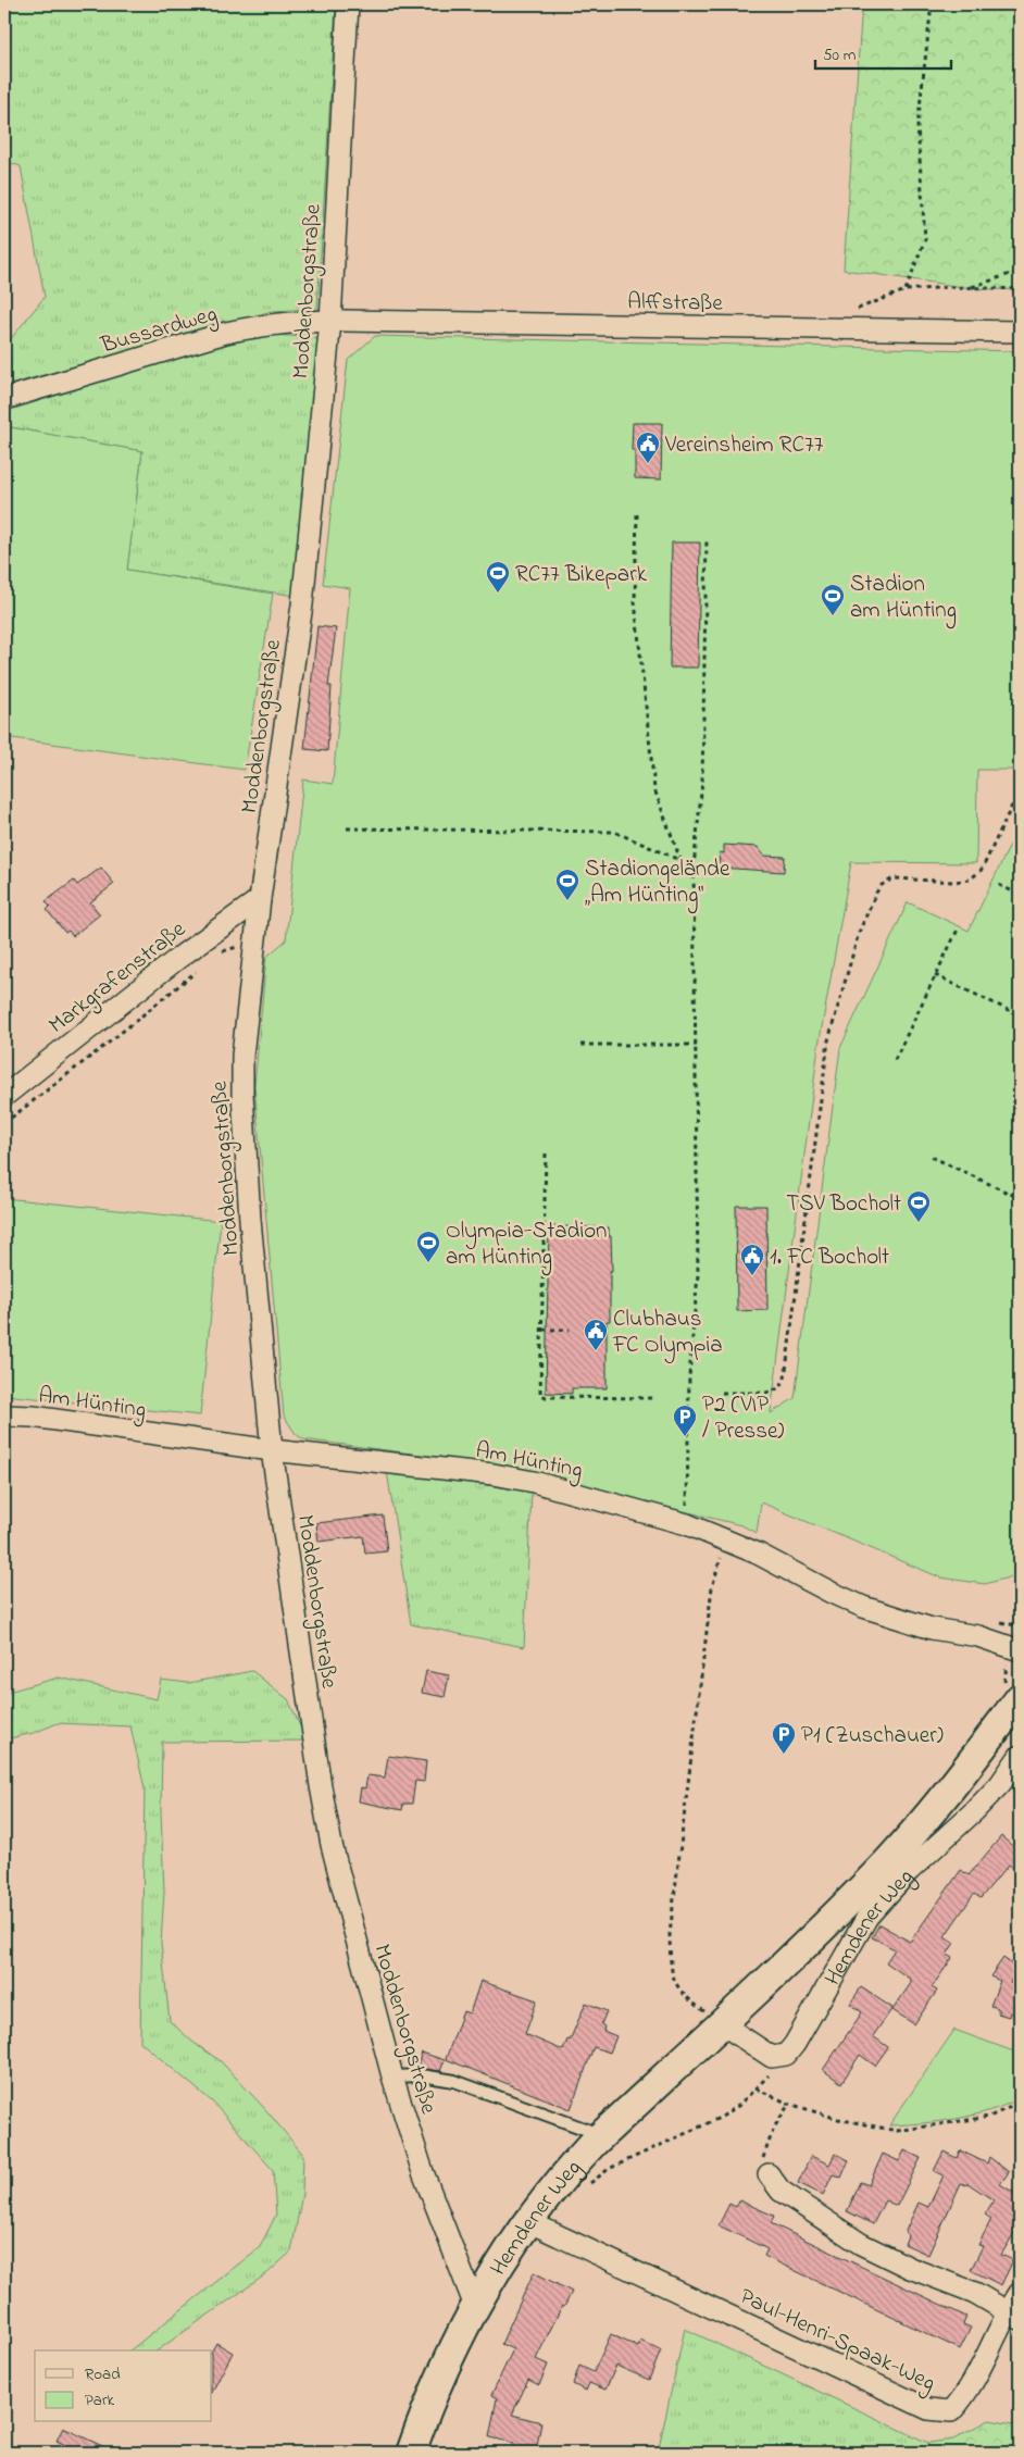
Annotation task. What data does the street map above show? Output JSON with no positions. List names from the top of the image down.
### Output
{
  "streets": {
    "street": [
      "Moddenborgstraße",
      "Alffstraße",
      "Bussardweg",
      "Markgrafenstraße",
      "Am Hünting",
      "Hemdener Weg",
      "Paul-Henri-Spaak-Weg"
    ]
  },
  "crossings": [
    ["Moddenborgstraße", "Alffstraße"],
    ["Moddenborgstraße", "Bussardweg"],
    ["Moddenborgstraße", "Markgrafenstraße"],
    ["Moddenborgstraße", "Am Hünting"],
    ["Moddenborgstraße", "Hemdener Weg"],
    ["Alffstraße", "Bussardweg"],
    ["Hemdener Weg", "Paul-Henri-Spaak-Weg"]
  ],
  "places": {
    "public building": ["Vereinsheim RC77", "1. FC Bocholt", "Clubhaus FC Olympia"],
    "sports": [
      "RC77 Bikepark",
      "Stadion am Hünting",
      "Stadiongelände „Am Hünting“",
      "TSV Bocholt",
      "Olympia-Stadion am Hünting"
    ],
    "parking": ["P2 (VIP / Presse)", "P1 (Zuschauer)"]
  },
  "legend": ["Road", "Park"],
  "scale_bar": "50 m"
}
